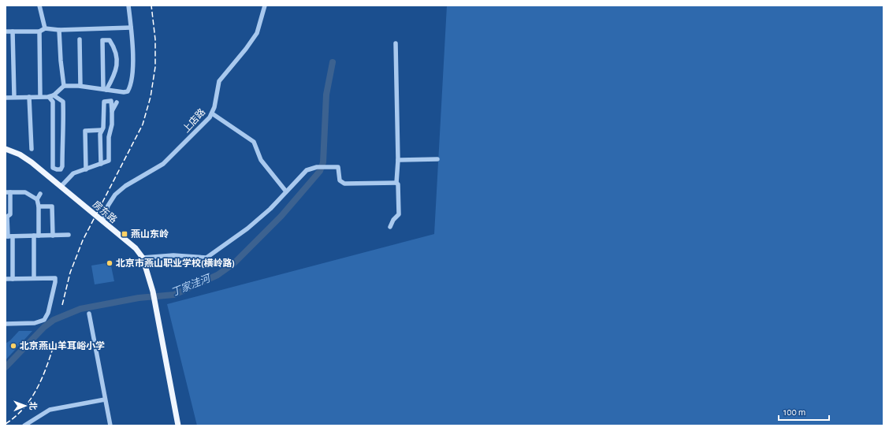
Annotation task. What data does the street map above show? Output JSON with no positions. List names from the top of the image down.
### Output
{
  "streets": {
    "main road": ["房东路"],
    "street": ["上店路"]
  },
  "crossings": [
    ["上店路", "房东路"]
  ],
  "water": ["丁家洼河"],
  "places": {
    "transit": ["燕山东岭"],
    "other": ["北京市燕山职业学校(横岭路)", "北京燕山羊耳峪小学"]
  },
  "scale_bar": "100 m",
  "north": "right"
}
